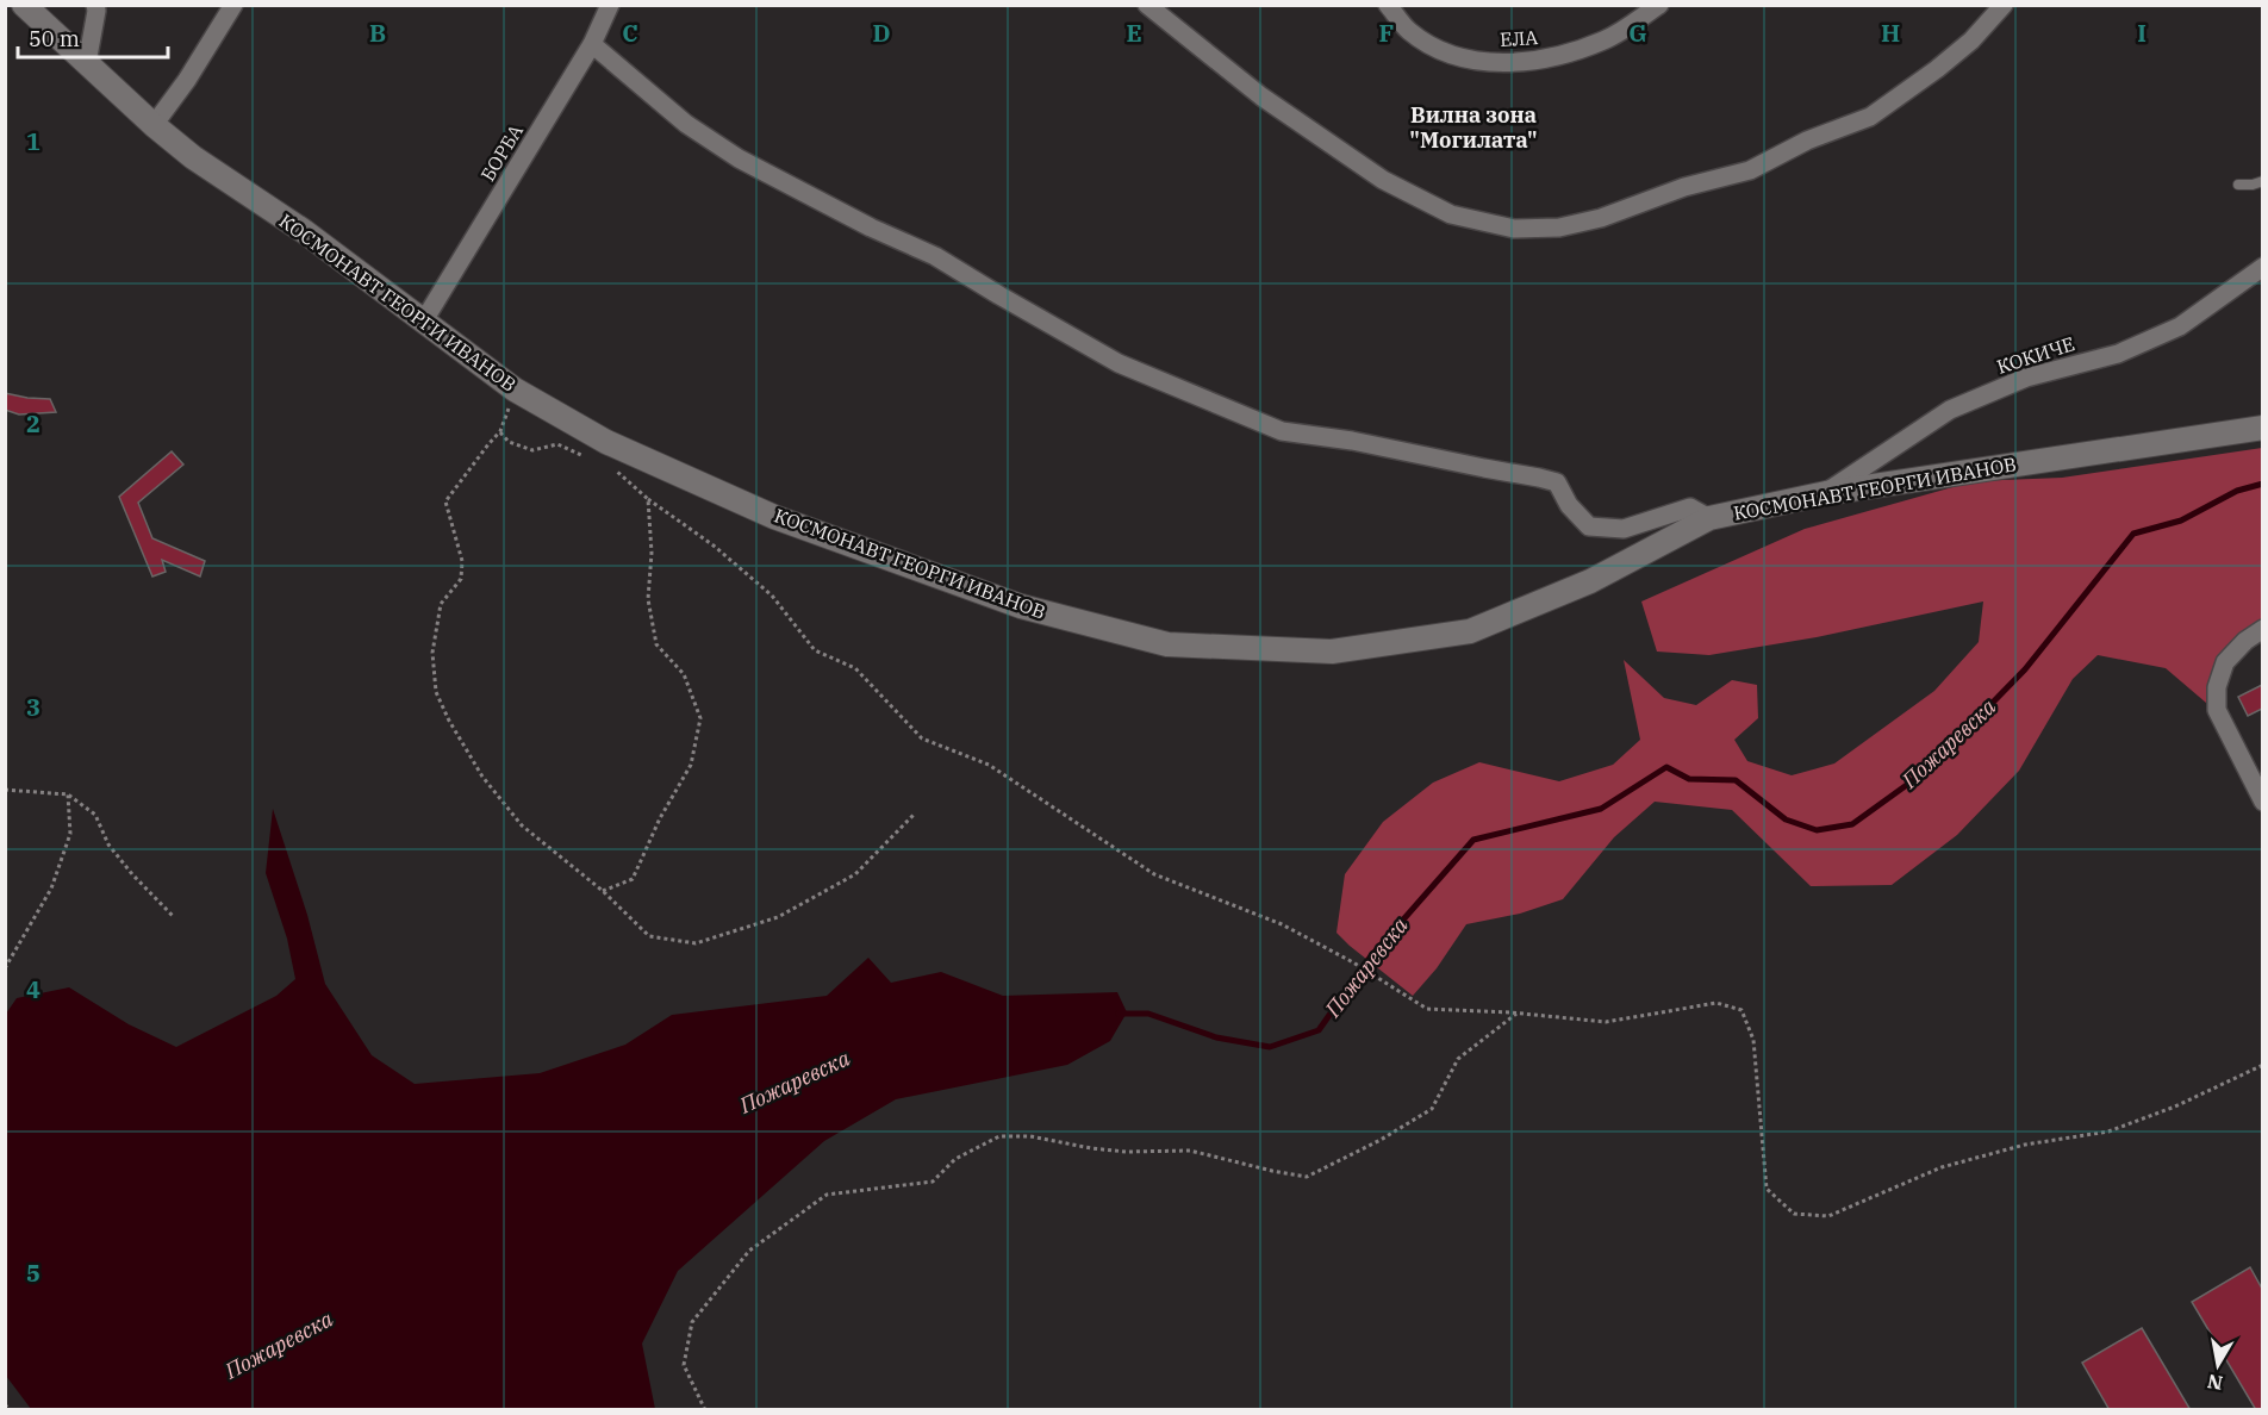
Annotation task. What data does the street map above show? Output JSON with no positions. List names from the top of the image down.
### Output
{
  "streets": {
    "street": [
      "ЕЛА",
      "БОРБА",
      "КОСМОНАВТ ГЕОРГИ ИВАНОВ",
      "КОКИЧЕ"
    ]
  },
  "crossings": [
    ["БОРБА", "КОСМОНАВТ ГЕОРГИ ИВАНОВ"],
    ["КОСМОНАВТ ГЕОРГИ ИВАНОВ", "КОКИЧЕ"]
  ],
  "districts": ["Вилна зона \"Могилата\""],
  "water": ["Пожаревска"],
  "scale_bar": "50 m",
  "north": "bottom",
  "grid": {
    "columns": [
      "B",
      "C",
      "D",
      "E",
      "F",
      "G",
      "H",
      "I"
    ],
    "rows": [
      "1",
      "2",
      "3",
      "4",
      "5"
    ]
  }
}
